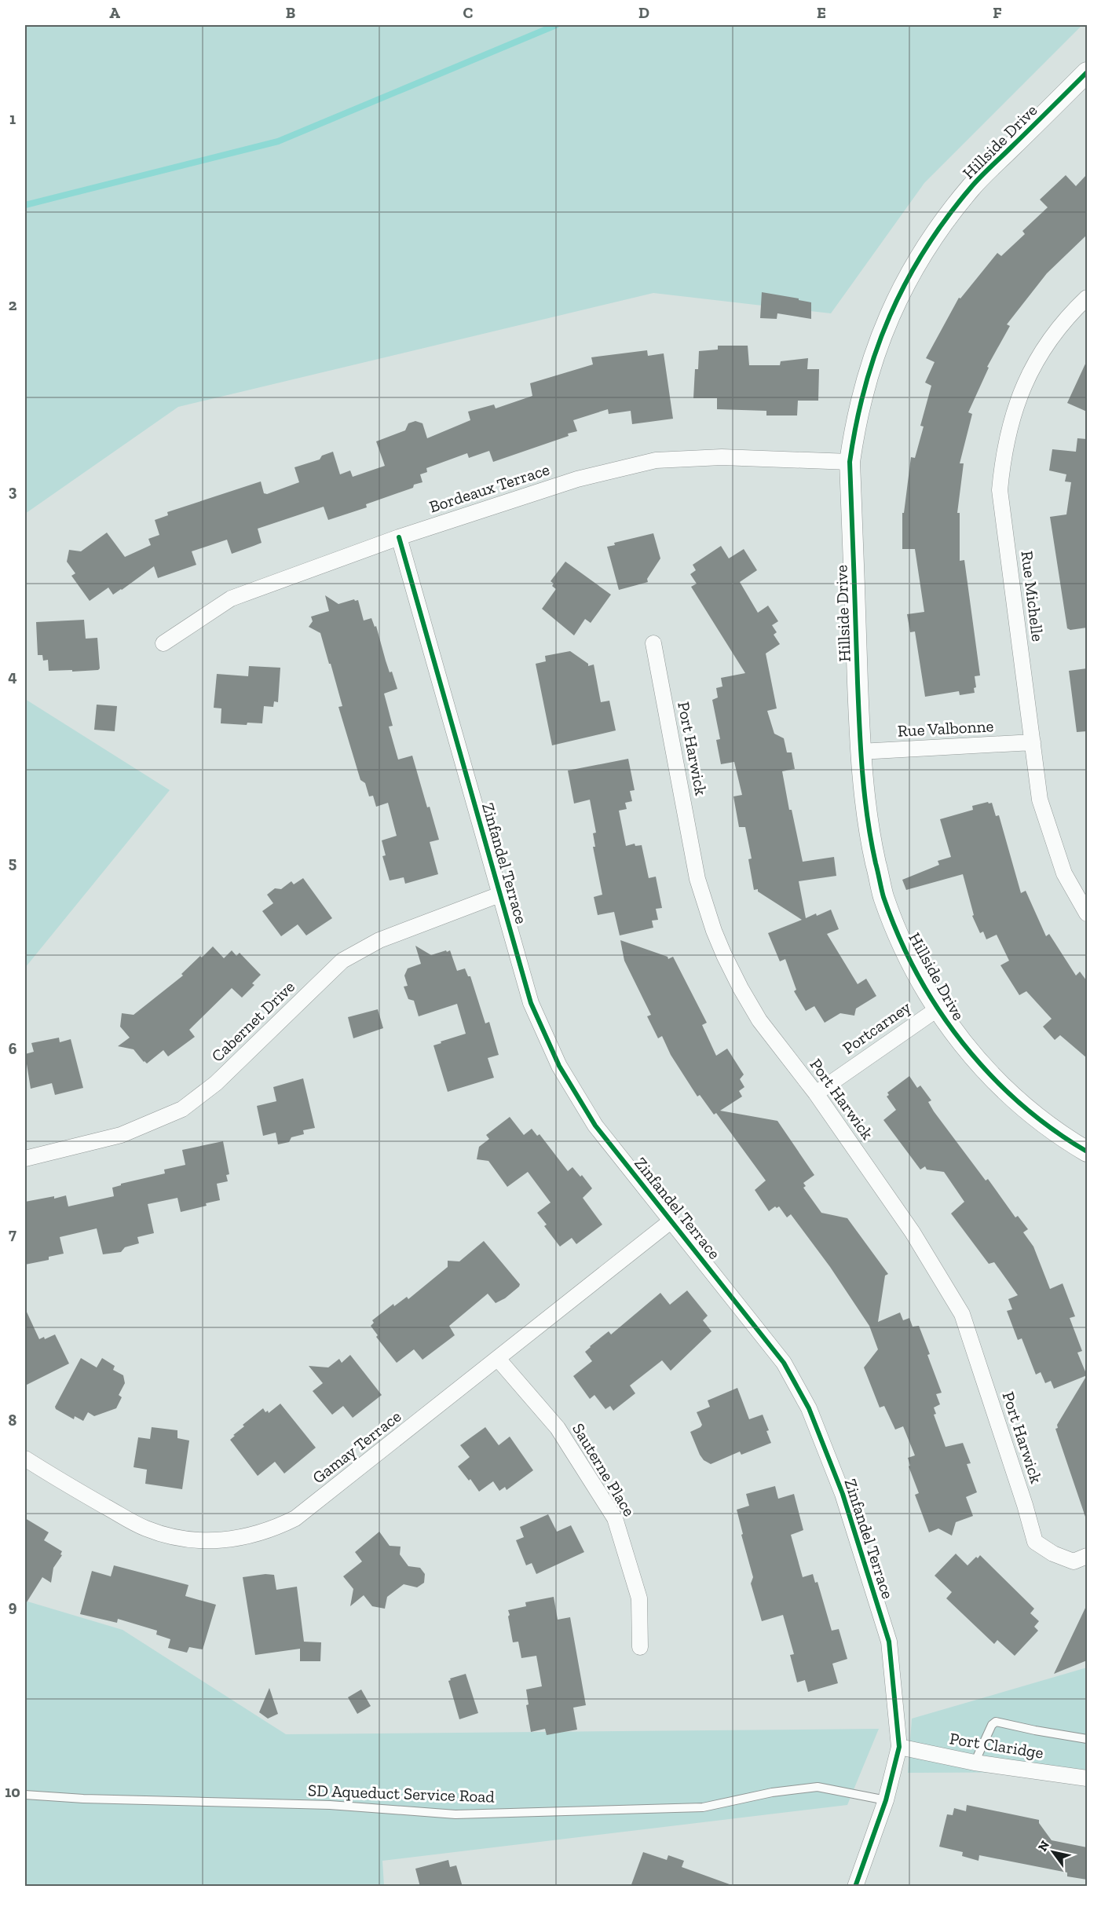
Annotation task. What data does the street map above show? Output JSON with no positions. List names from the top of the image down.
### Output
{
  "streets": {
    "street": [
      "Hillside Drive",
      "Bordeaux Terrace",
      "Rue Michelle",
      "Rue Valbonne",
      "Port Harwick",
      "Zinfandel Terrace",
      "Cabernet Drive",
      "Portcarney",
      "Gamay Terrace",
      "Sauterne Place",
      "Port Claridge"
    ],
    "lane": ["SD Aqueduct Service Road"]
  },
  "crossings": [
    ["Hillside Drive", "Bordeaux Terrace"],
    ["Hillside Drive", "Rue Valbonne"],
    ["Hillside Drive", "Portcarney"],
    ["Bordeaux Terrace", "Zinfandel Terrace"],
    ["Rue Michelle", "Rue Valbonne"],
    ["Port Harwick", "Portcarney"],
    ["Zinfandel Terrace", "Cabernet Drive"],
    ["Zinfandel Terrace", "Gamay Terrace"],
    ["Zinfandel Terrace", "Port Claridge"],
    ["Zinfandel Terrace", "SD Aqueduct Service Road"],
    ["Gamay Terrace", "Sauterne Place"]
  ],
  "north": "top left",
  "grid": {
    "columns": [
      "A",
      "B",
      "C",
      "D",
      "E",
      "F"
    ],
    "rows": [
      "1",
      "2",
      "3",
      "4",
      "5",
      "6",
      "7",
      "8",
      "9",
      "10"
    ]
  }
}
